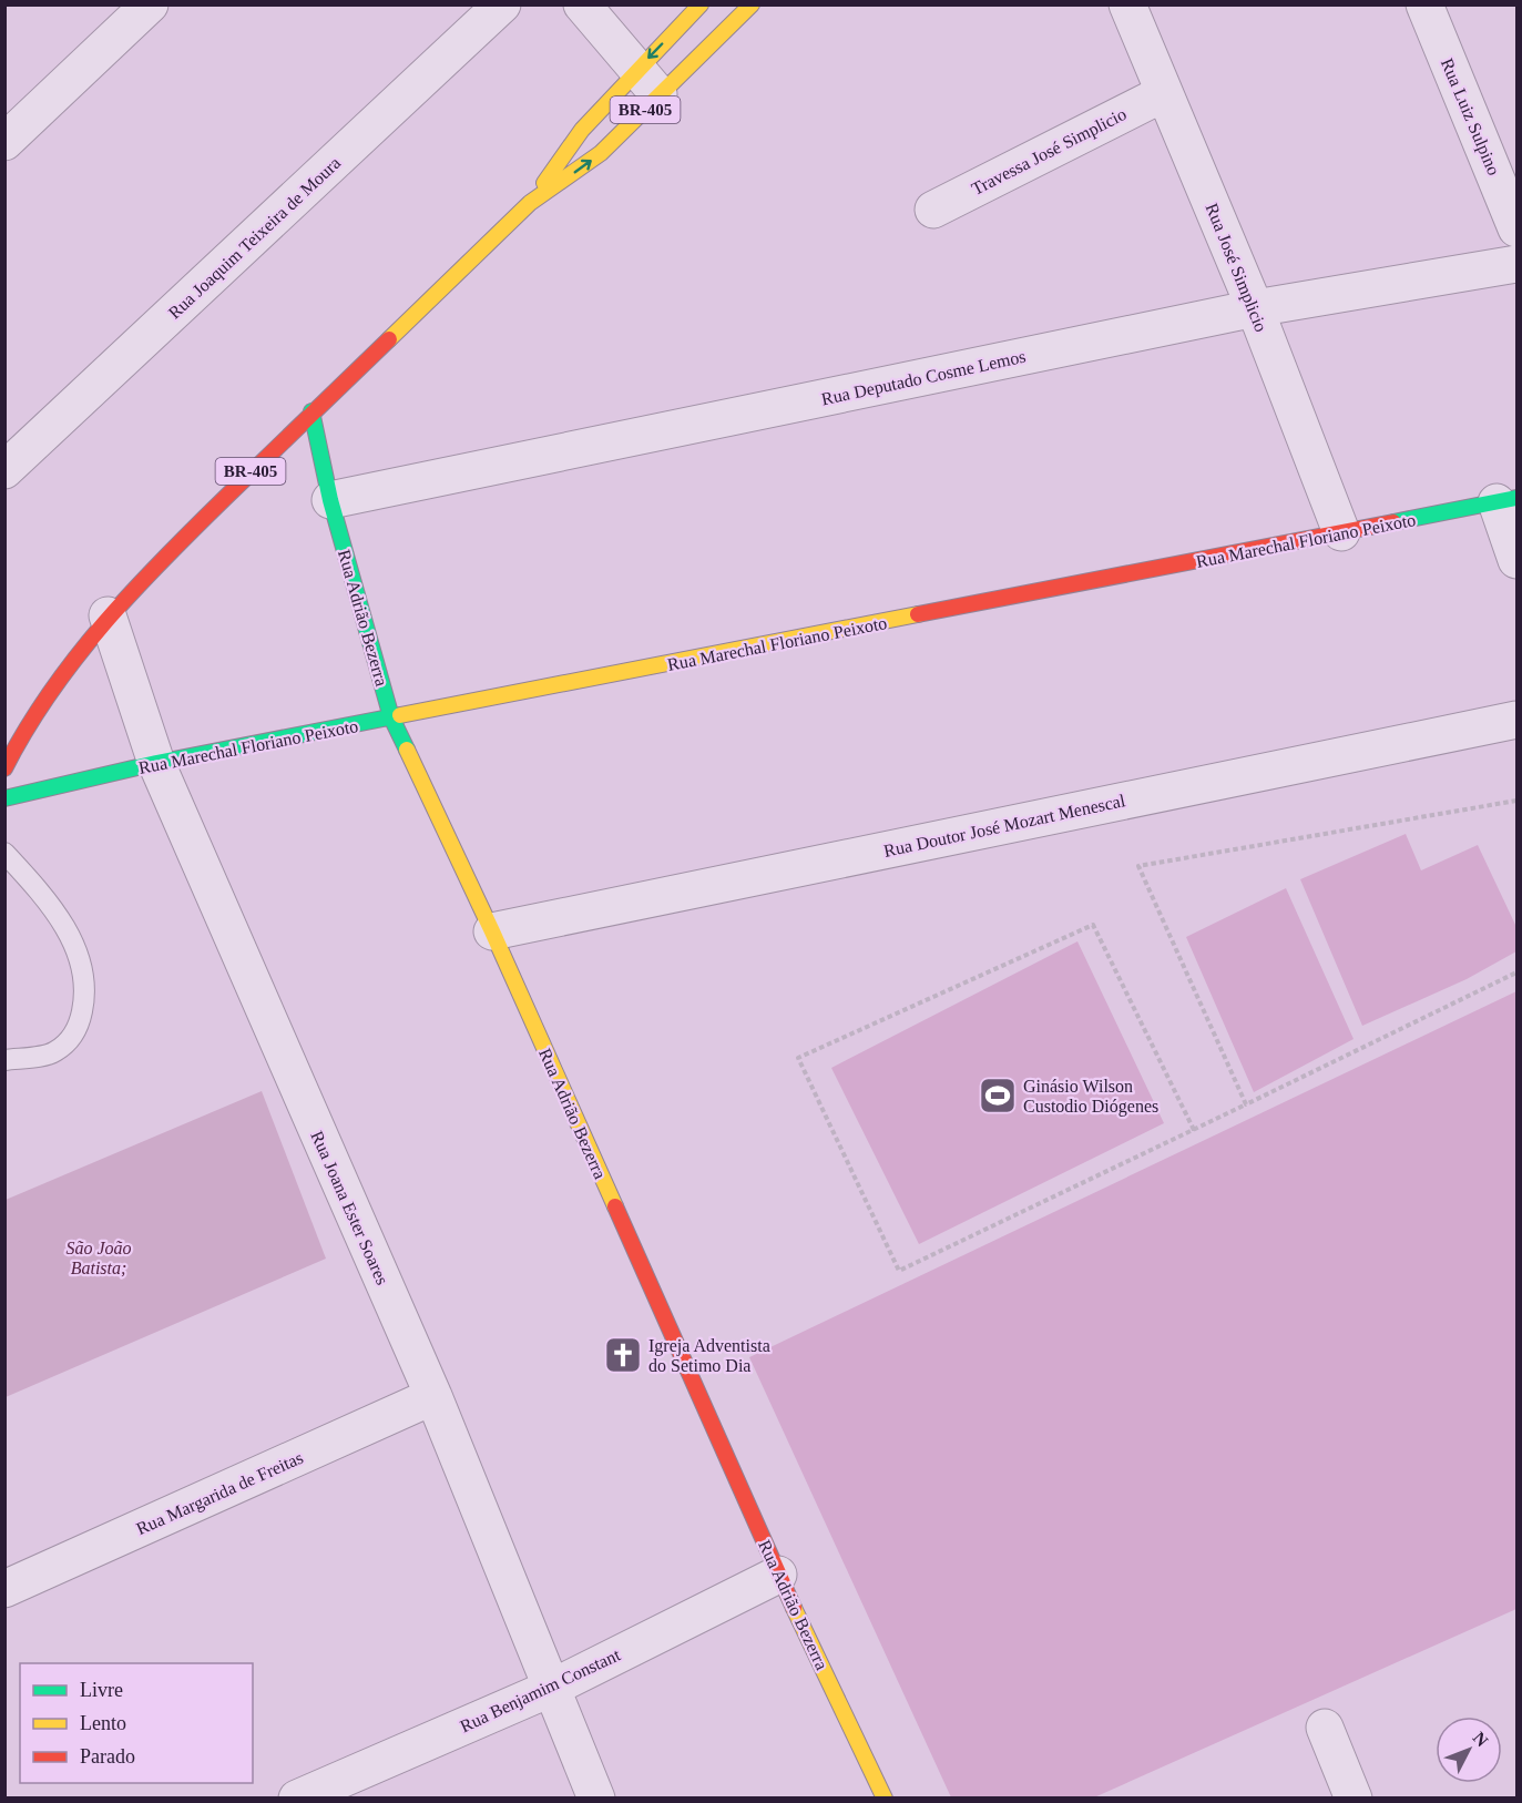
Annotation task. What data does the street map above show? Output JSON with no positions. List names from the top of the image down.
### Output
{
  "streets": {
    "main road": ["BR-405", "Rua Marechal Floriano Peixoto", "Rua Adrião Bezerra"],
    "street": [
      "Rua Luiz Sulpino",
      "Travessa José Simplicio",
      "Rua Joaquim Teixeira de Moura",
      "Rua José Simplicio",
      "Rua Deputado Cosme Lemos",
      "Rua Doutor José Mozart Menescal",
      "Rua Joana Ester Soares",
      "Rua Margarida de Freitas",
      "Rua Benjamim Constant"
    ]
  },
  "crossings": [
    ["BR-405", "Rua Adrião Bezerra"],
    ["BR-405", "Rua Joana Ester Soares"],
    ["Travessa José Simplicio", "Rua José Simplicio"],
    ["Rua José Simplicio", "Rua Deputado Cosme Lemos"],
    ["Rua José Simplicio", "Rua Marechal Floriano Peixoto"],
    ["Rua Deputado Cosme Lemos", "Rua Adrião Bezerra"],
    ["Rua Marechal Floriano Peixoto", "Rua Adrião Bezerra"],
    ["Rua Marechal Floriano Peixoto", "Rua Joana Ester Soares"],
    ["Rua Adrião Bezerra", "Rua Doutor José Mozart Menescal"],
    ["Rua Adrião Bezerra", "Rua Benjamim Constant"],
    ["Rua Joana Ester Soares", "Rua Margarida de Freitas"],
    ["Rua Joana Ester Soares", "Rua Benjamim Constant"]
  ],
  "parks": ["São João Batista;"],
  "places": {
    "sports": ["Ginásio Wilson Custodio Diógenes"],
    "church": ["Igreja Adventista do Setimo Dia"]
  },
  "legend": ["Livre", "Lento", "Parado"],
  "north": "top right"
}
